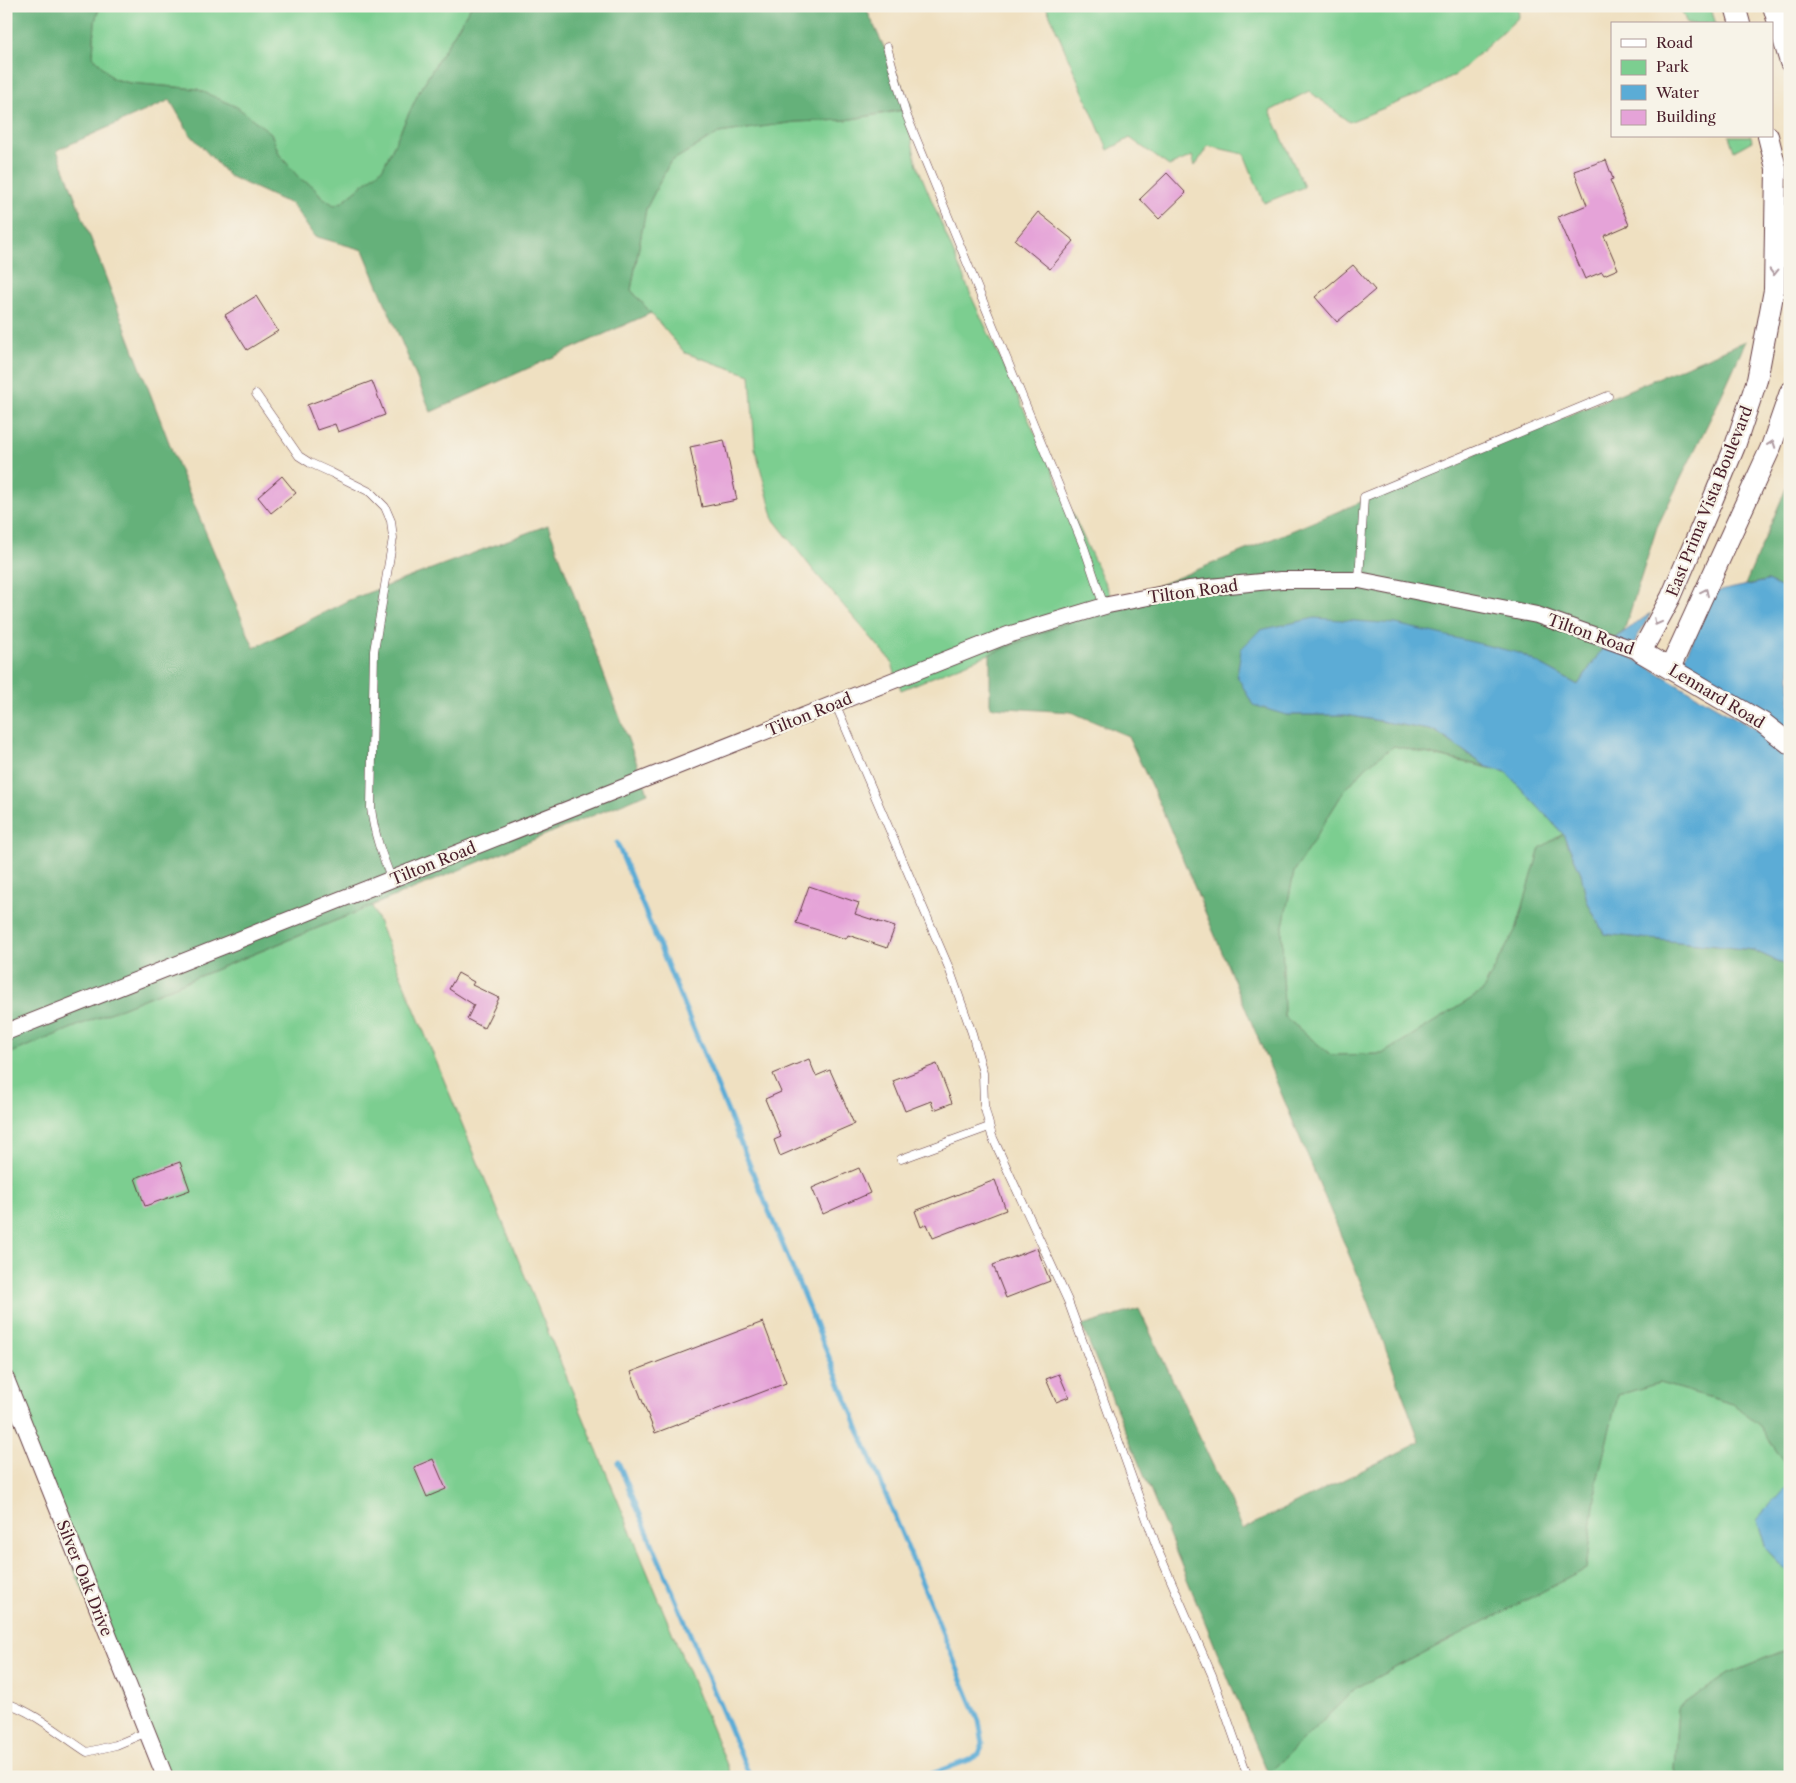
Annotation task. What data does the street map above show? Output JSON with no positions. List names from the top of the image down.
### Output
{
  "streets": {
    "street": [
      "East Prima Vista Boulevard",
      "Tilton Road",
      "Lennard Road",
      "Silver Oak Drive"
    ]
  },
  "crossings": [
    ["East Prima Vista Boulevard", "Tilton Road"],
    ["East Prima Vista Boulevard", "Lennard Road"],
    ["Tilton Road", "Lennard Road"]
  ],
  "legend": [
    "Road",
    "Park",
    "Water",
    "Building"
  ]
}
